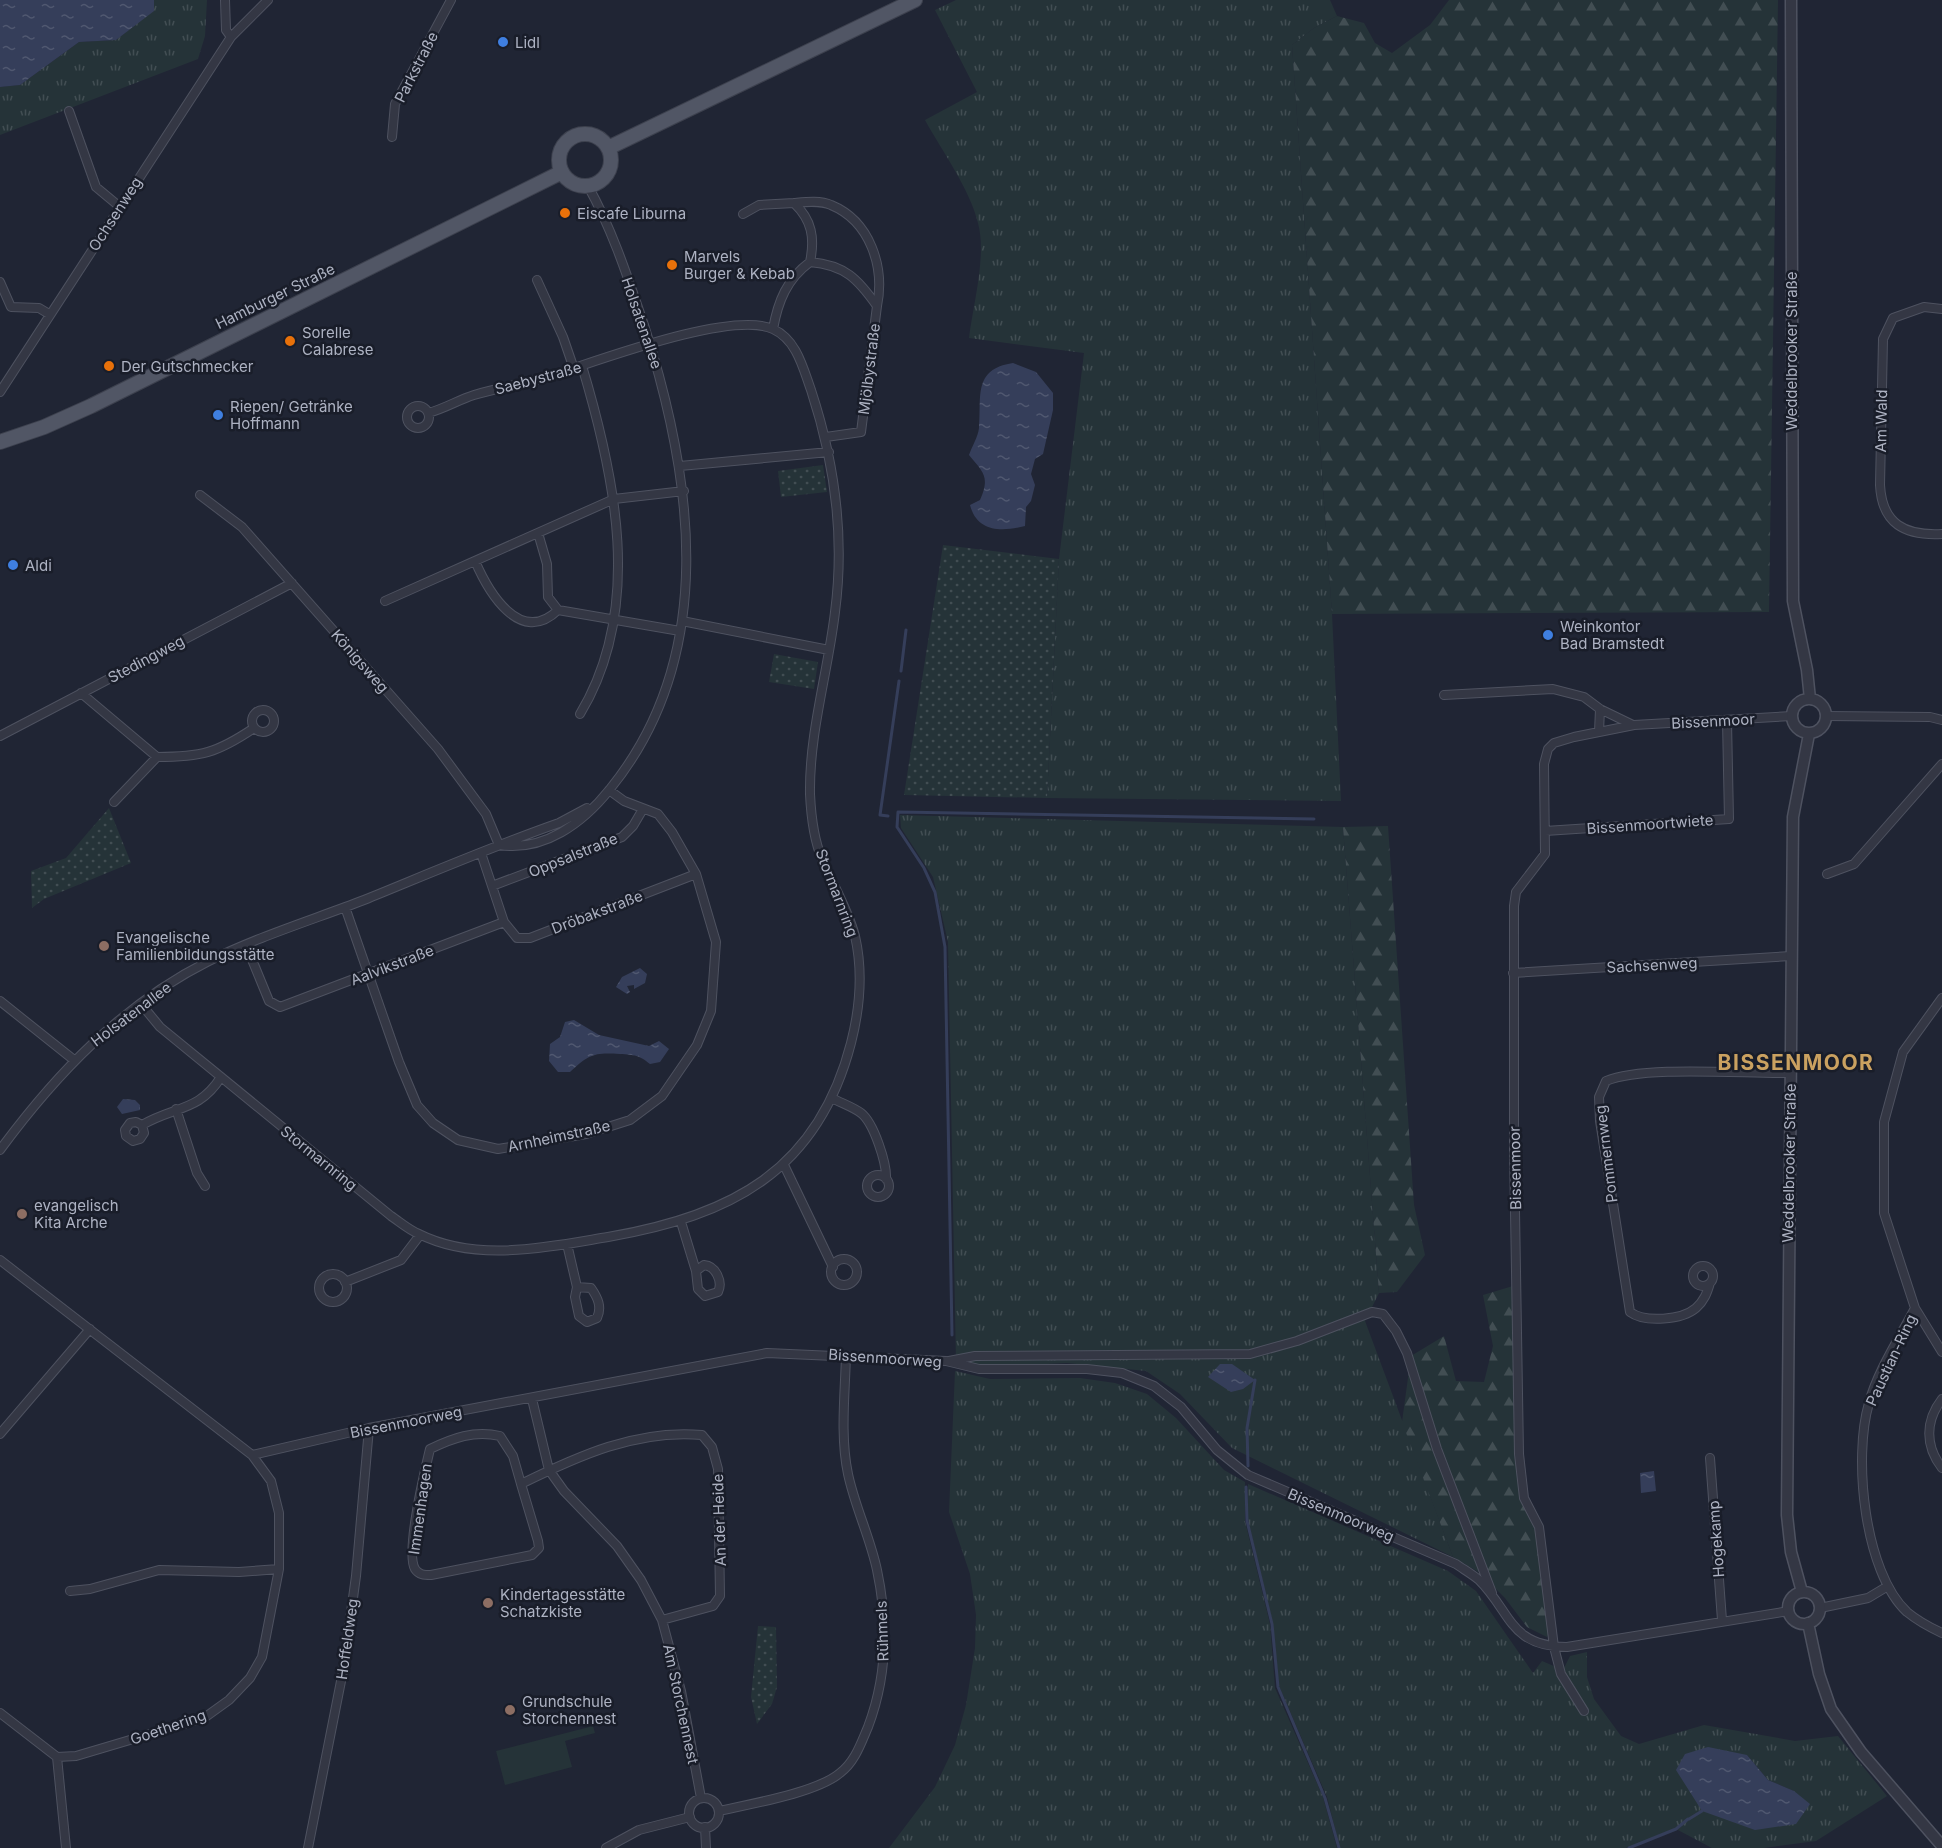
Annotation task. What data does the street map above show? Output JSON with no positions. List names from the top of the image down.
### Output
{
  "streets": {
    "main road": ["Hamburger Straße"],
    "street": [
      "Parkstraße",
      "Ochsenweg",
      "Holsatenallee",
      "Weddelbrooker Straße",
      "Mjölbystraße",
      "Saebystraße",
      "Am Wald",
      "Stedingweg",
      "Königsweg",
      "Bissenmoor",
      "Bissenmoortwiete",
      "Oppsalstraße",
      "Stormarnring",
      "Dröbakstraße",
      "Aalvikstraße",
      "Sachsenweg",
      "Arnheimstraße",
      "Pommernweg",
      "Bissenmoorweg",
      "Paustian-Ring",
      "Immenhagen",
      "An der Heide",
      "Hogekamp",
      "Rühmels",
      "Hoffeldweg",
      "Am Storchennest",
      "Goethering"
    ]
  },
  "crossings": [
    ["Hamburger Straße", "Holsatenallee"],
    ["Holsatenallee", "Saebystraße"],
    ["Holsatenallee", "Königsweg"],
    ["Holsatenallee", "Stormarnring"],
    ["Holsatenallee", "Aalvikstraße"],
    ["Holsatenallee", "Arnheimstraße"],
    ["Weddelbrooker Straße", "Bissenmoor"],
    ["Weddelbrooker Straße", "Sachsenweg"],
    ["Weddelbrooker Straße", "Pommernweg"],
    ["Weddelbrooker Straße", "Bissenmoorweg"],
    ["Mjölbystraße", "Stormarnring"],
    ["Stedingweg", "Königsweg"],
    ["Bissenmoor", "Bissenmoortwiete"],
    ["Bissenmoor", "Sachsenweg"],
    ["Bissenmoor", "Bissenmoorweg"],
    ["Oppsalstraße", "Arnheimstraße"],
    ["Dröbakstraße", "Aalvikstraße"],
    ["Dröbakstraße", "Arnheimstraße"],
    ["Aalvikstraße", "Arnheimstraße"],
    ["Bissenmoorweg", "Hogekamp"],
    ["Bissenmoorweg", "Rühmels"],
    ["Bissenmoorweg", "Hoffeldweg"],
    ["Bissenmoorweg", "Am Storchennest"],
    ["Bissenmoorweg", "Goethering"],
    ["An der Heide", "Am Storchennest"],
    ["Rühmels", "Am Storchennest"]
  ],
  "districts": ["BISSENMOOR"],
  "places": [
    "Lidl",
    "Eiscafe Liburna",
    "Marvels Burger & Kebab",
    "Sorelle Calabrese",
    "Der Gutschmecker",
    "Riepen/ Getränke Hoffmann",
    "Aldi",
    "Weinkontor Bad Bramstedt",
    "Evangelische Familienbildungsstätte",
    "evangelisch Kita Arche",
    "Kindertagesstätte Schatzkiste",
    "Grundschule Storchennest"
  ]
}
